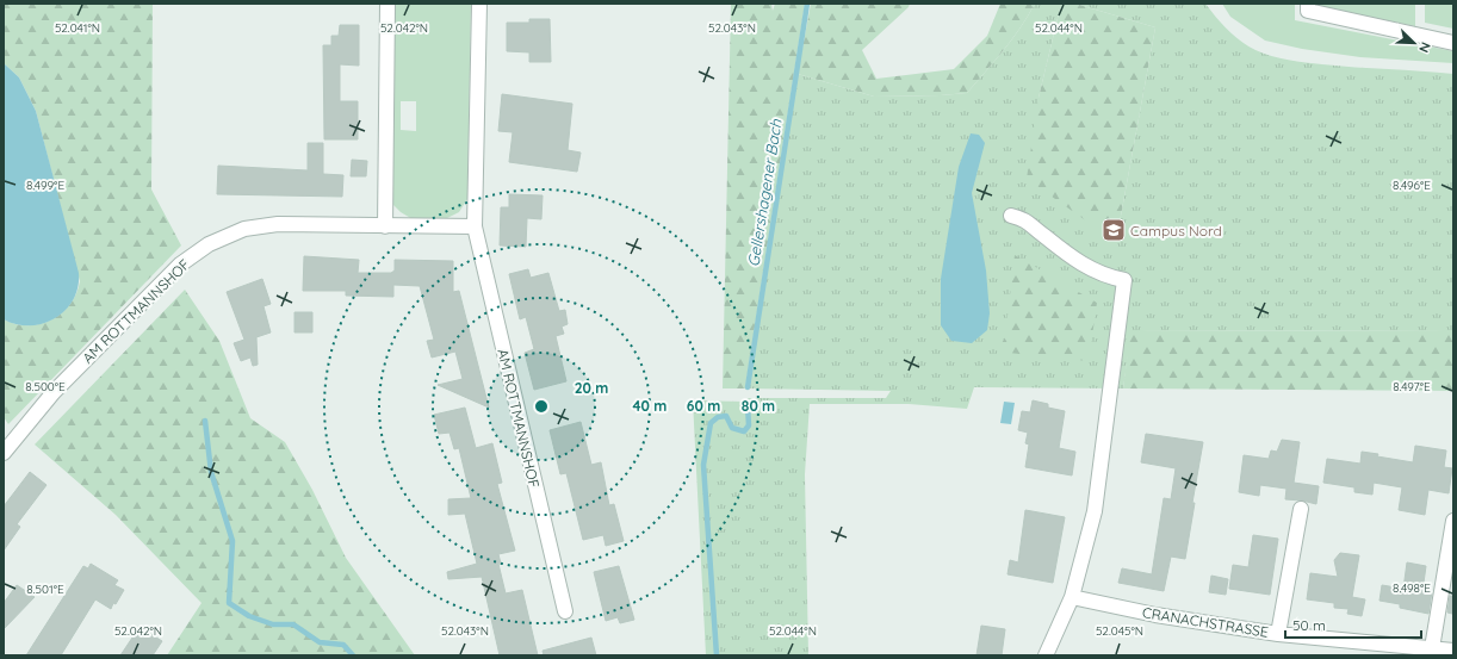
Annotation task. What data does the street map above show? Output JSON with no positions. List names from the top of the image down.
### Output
{
  "streets": {
    "street": ["AM ROTTMANNSHOF", "CRANACHSTRASSE"]
  },
  "water": ["Gellershagener Bach"],
  "places": {
    "school or university": ["Campus Nord"]
  },
  "scale_bar": "50 m",
  "north": "bottom right",
  "coordinates": [
    "52.041°N",
    "52.042°N",
    "52.043°N",
    "52.044°N",
    "8.496°E",
    "8.499°E",
    "8.497°E",
    "8.500°E",
    "8.498°E",
    "8.501°E",
    "52.045°N"
  ],
  "rings": [
    "20 m",
    "40 m",
    "60 m",
    "80 m"
  ]
}
